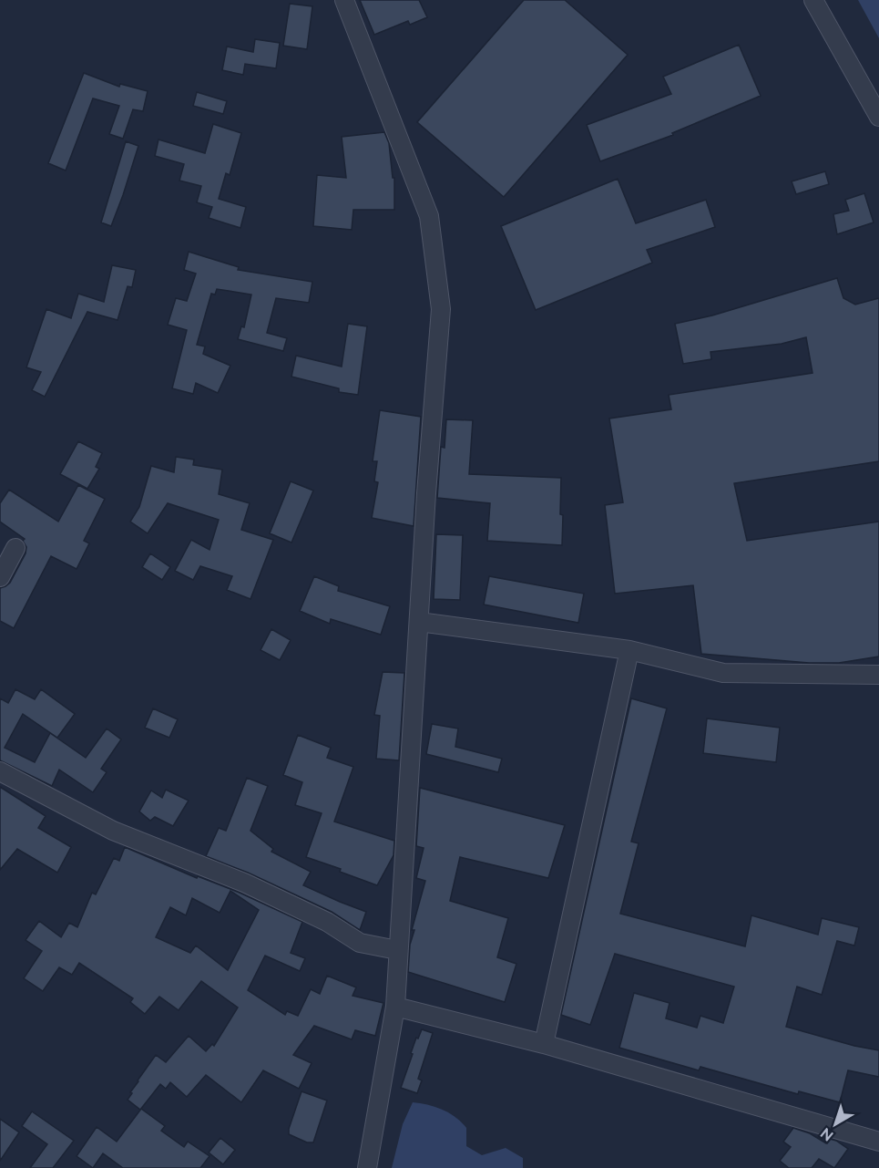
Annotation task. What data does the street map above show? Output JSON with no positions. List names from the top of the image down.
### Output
{
  "north": "bottom left"
}
